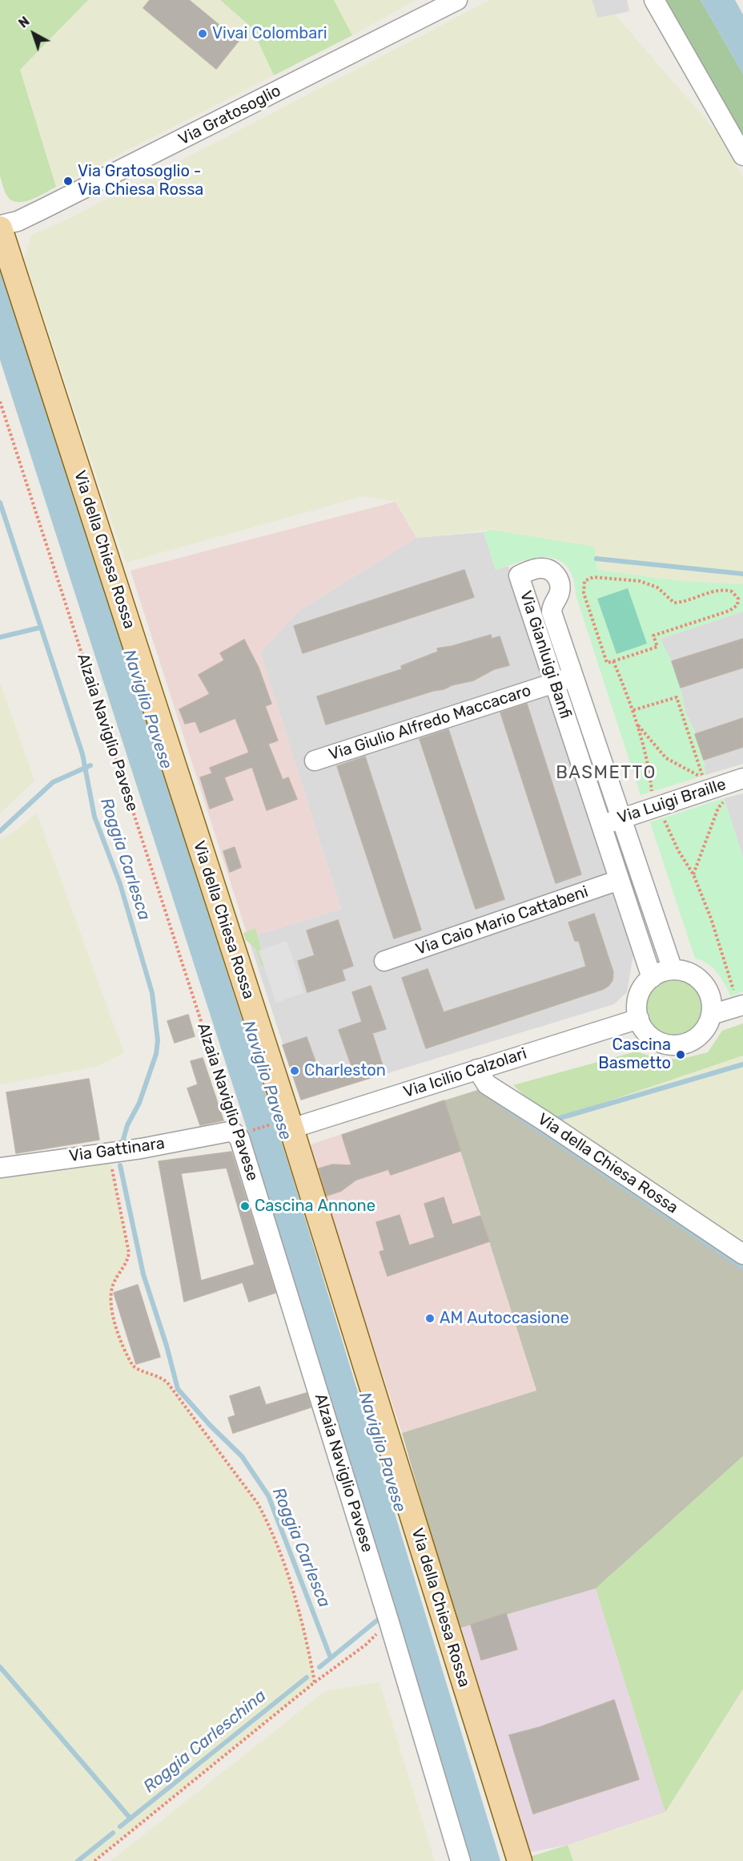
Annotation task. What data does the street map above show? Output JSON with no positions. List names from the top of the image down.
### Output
{
  "streets": {
    "main road": ["Via della Chiesa Rossa"],
    "street": [
      "Via Gratosoglio",
      "Via Gianluigi Banfi",
      "Via Giulio Alfredo Maccacaro",
      "Alzaia Naviglio Pavese",
      "Via Luigi Braille",
      "Via Caio Mario Cattabeni",
      "Via Icilio Calzolari",
      "Via Gattinara"
    ]
  },
  "crossings": [
    ["Via della Chiesa Rossa", "Via Icilio Calzolari"],
    ["Via Gianluigi Banfi", "Via Giulio Alfredo Maccacaro"],
    ["Via Gianluigi Banfi", "Via Luigi Braille"],
    ["Via Gianluigi Banfi", "Via Caio Mario Cattabeni"],
    ["Via Gianluigi Banfi", "Via Icilio Calzolari"],
    ["Alzaia Naviglio Pavese", "Via Gattinara"]
  ],
  "districts": ["BASMETTO"],
  "water": ["Naviglio Pavese", "Roggia Carlesca", "Roggia Carleschina"],
  "places": [
    "Vivai Colombari",
    "Via Gratosoglio - Via Chiesa Rossa",
    "Cascina Basmetto",
    "Charleston",
    "Cascina Annone",
    "AM Autoccasione"
  ],
  "north": "top left"
}
